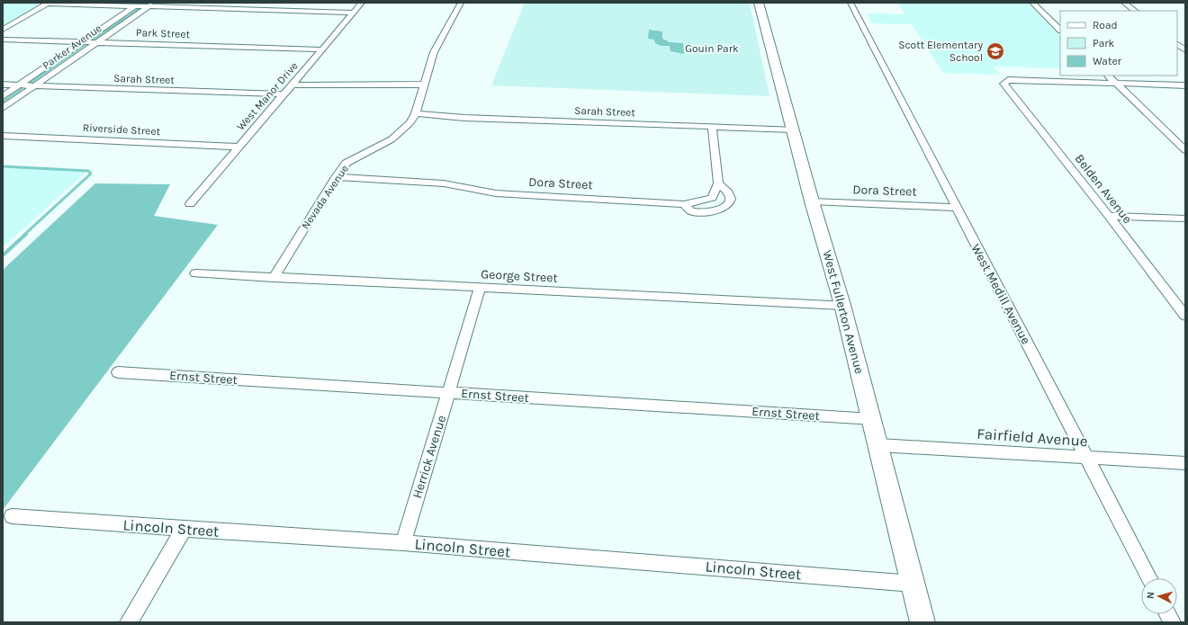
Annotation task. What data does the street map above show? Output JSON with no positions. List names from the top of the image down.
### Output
{
  "streets": {
    "street": [
      "Park Street",
      "Parker Avenue",
      "Sarah Street",
      "West Manor Drive",
      "Riverside Street",
      "Dora Street",
      "Belden Avenue",
      "Nevada Avenue",
      "George Street",
      "West Medill Avenue",
      "West Fullerton Avenue",
      "Ernst Street",
      "Fairfield Avenue",
      "Herrick Avenue",
      "Lincoln Street"
    ]
  },
  "crossings": [
    ["Park Street", "Parker Avenue"],
    ["Park Street", "West Manor Drive"],
    ["Parker Avenue", "Sarah Street"],
    ["Sarah Street", "West Manor Drive"],
    ["Sarah Street", "Nevada Avenue"],
    ["Sarah Street", "West Fullerton Avenue"],
    ["West Manor Drive", "Riverside Street"],
    ["Dora Street", "Nevada Avenue"],
    ["Dora Street", "West Medill Avenue"],
    ["Dora Street", "West Fullerton Avenue"],
    ["Nevada Avenue", "George Street"],
    ["George Street", "West Fullerton Avenue"],
    ["George Street", "Herrick Avenue"],
    ["West Medill Avenue", "Fairfield Avenue"],
    ["West Fullerton Avenue", "Ernst Street"],
    ["West Fullerton Avenue", "Fairfield Avenue"],
    ["West Fullerton Avenue", "Lincoln Street"],
    ["Ernst Street", "Herrick Avenue"],
    ["Herrick Avenue", "Lincoln Street"]
  ],
  "parks": ["Gouin Park"],
  "places": {
    "school or university": ["Scott Elementary School"]
  },
  "legend": ["Road", "Park", "Water"],
  "north": "left"
}
